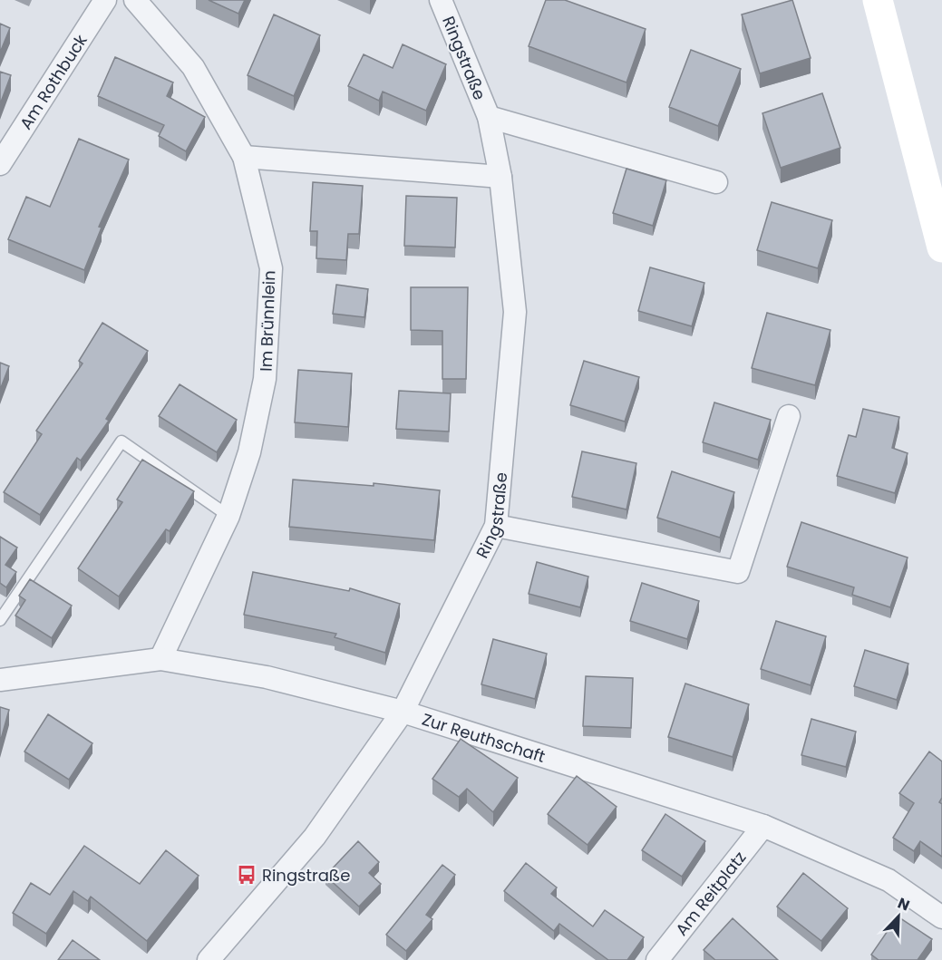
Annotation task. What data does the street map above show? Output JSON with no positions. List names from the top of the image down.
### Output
{
  "streets": {
    "street": [
      "Ringstraße",
      "Am Rothbuck",
      "Im Brünnlein",
      "Zur Reuthschaft",
      "Am Reitplatz"
    ]
  },
  "crossings": [
    ["Ringstraße", "Zur Reuthschaft"],
    ["Im Brünnlein", "Zur Reuthschaft"],
    ["Zur Reuthschaft", "Am Reitplatz"]
  ],
  "places": {
    "bus stop": ["Ringstraße"]
  },
  "north": "top right"
}
